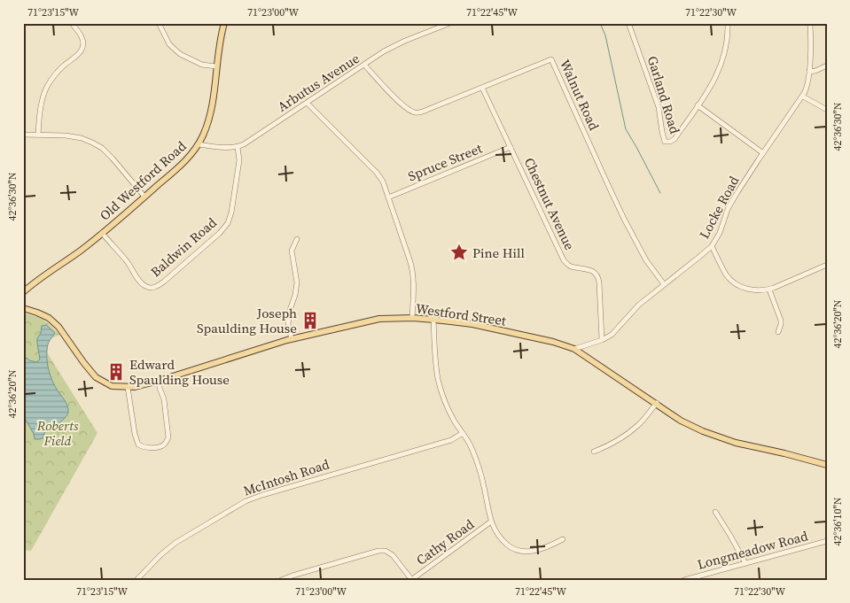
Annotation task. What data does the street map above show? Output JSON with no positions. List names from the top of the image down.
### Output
{
  "streets": {
    "main road": ["Old Westford Road", "Westford Street"],
    "street": [
      "Arbutus Avenue",
      "Walnut Road",
      "Garland Road",
      "Spruce Street",
      "Chestnut Avenue",
      "Locke Road",
      "Baldwin Road",
      "McIntosh Road",
      "Cathy Road",
      "Longmeadow Road"
    ]
  },
  "crossings": [
    ["Arbutus Avenue", "Walnut Road"],
    ["Arbutus Avenue", "Old Westford Road"],
    ["Arbutus Avenue", "Baldwin Road"],
    ["Walnut Road", "Chestnut Avenue"],
    ["Walnut Road", "Locke Road"],
    ["Spruce Street", "Chestnut Avenue"],
    ["Old Westford Road", "Baldwin Road"],
    ["Chestnut Avenue", "Locke Road"],
    ["Locke Road", "Westford Street"]
  ],
  "parks": ["Roberts Field"],
  "places": {
    "place": ["Pine Hill"],
    "building": ["Joseph Spaulding House", "Edward Spaulding House"]
  },
  "coordinates": [
    "71°23'15\"W",
    "71°23'00\"W",
    "71°22'45\"W",
    "71°22'30\"W",
    "42°36'30\"N",
    "42°36'20\"N",
    "42°36'10\"N"
  ]
}
